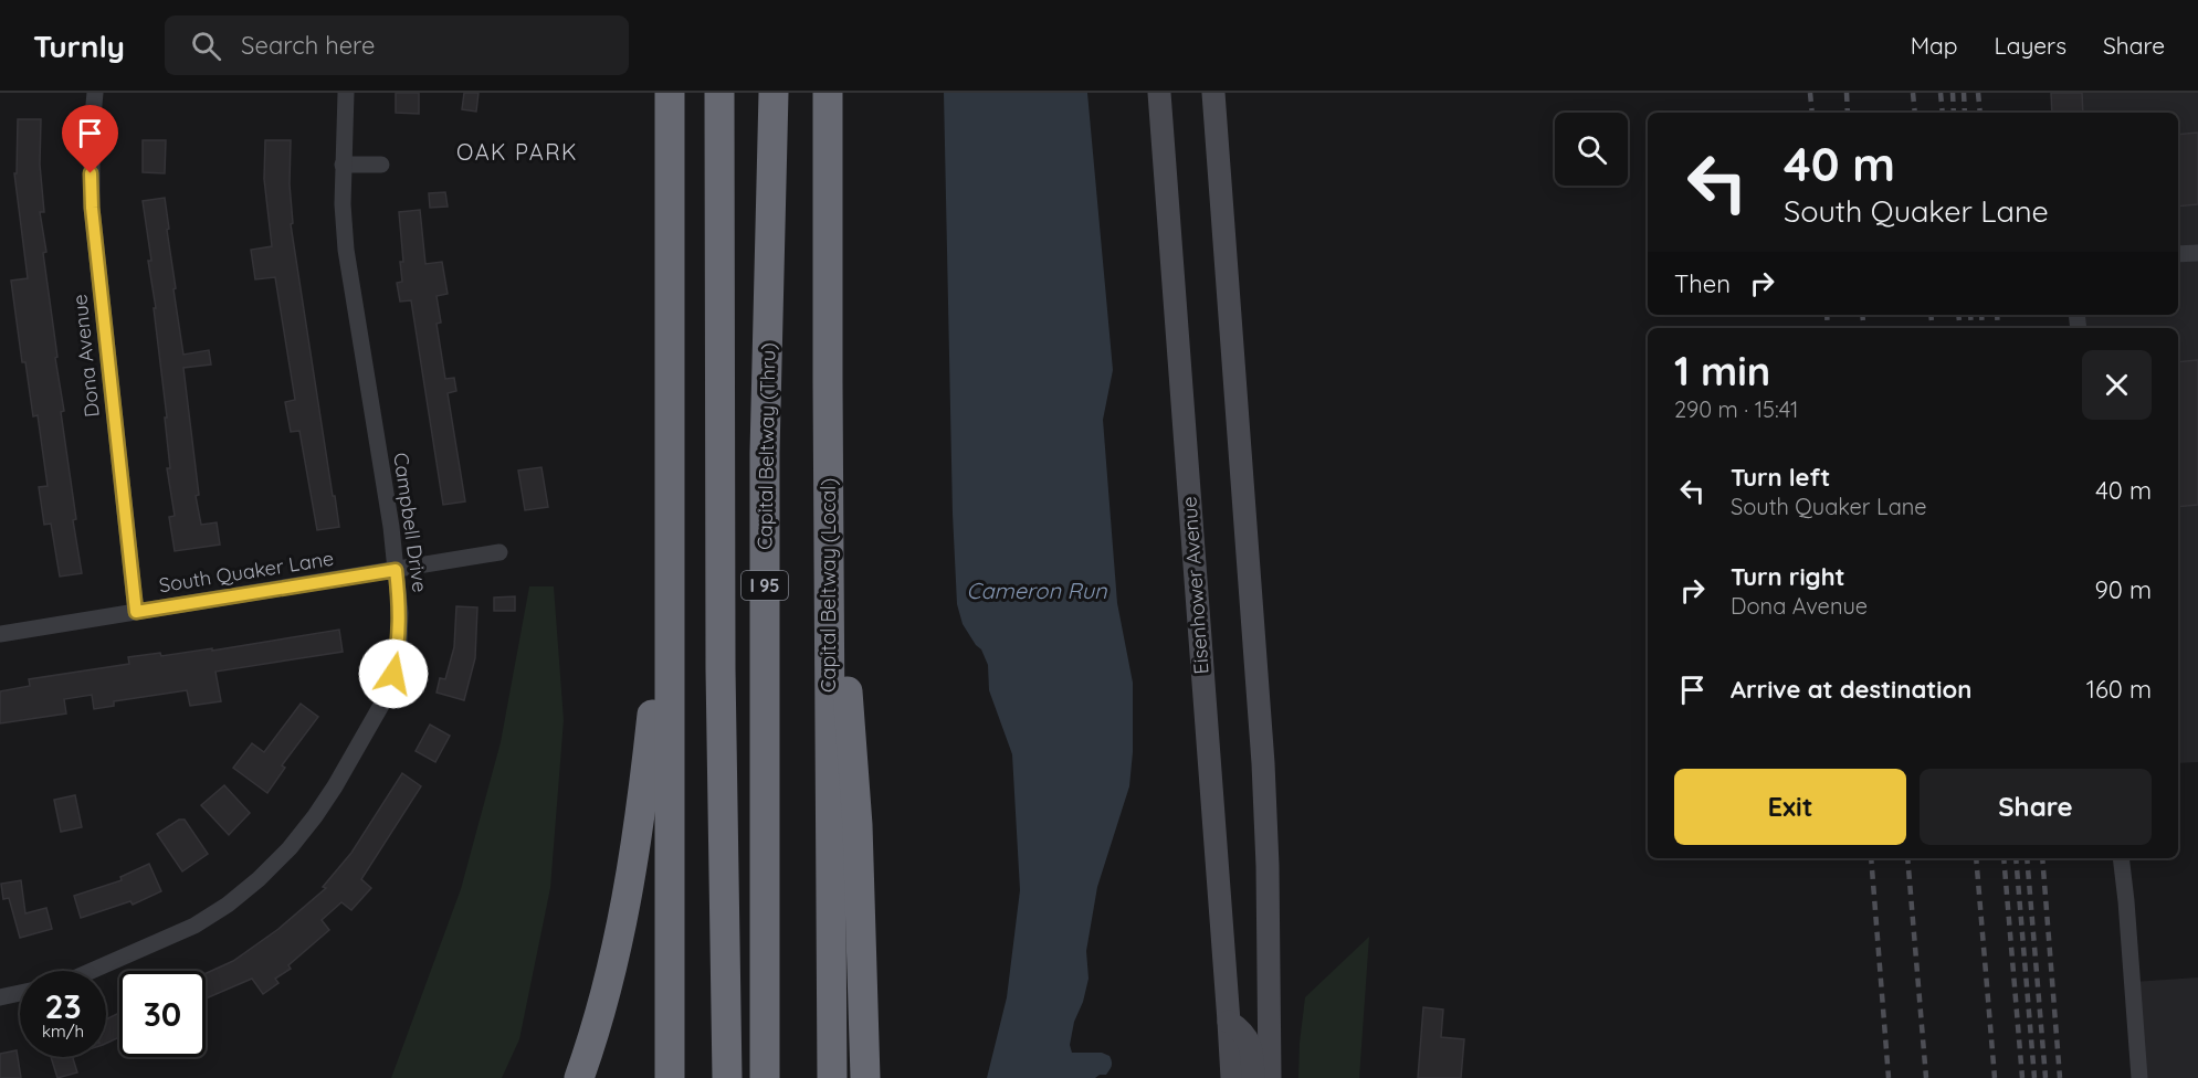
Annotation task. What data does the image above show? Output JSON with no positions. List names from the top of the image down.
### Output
{
  "streets": {
    "highway": ["Capital Beltway (Thru)", "I 95", "Capital Beltway (Local)"],
    "main road": ["Eisenhower Avenue"],
    "street": ["Dona Avenue", "Campbell Drive", "South Quaker Lane"]
  },
  "crossings": [
    ["Dona Avenue", "South Quaker Lane"],
    ["Campbell Drive", "South Quaker Lane"]
  ],
  "districts": ["OAK PARK"],
  "water": ["Cameron Run"],
  "page": {
    "header": "Turnly",
    "search": "Search here",
    "nav": ["Map", "Layers", "Share"],
    "turn": ["40 m", "South Quaker Lane"],
    "then": "Then",
    "heading": ["1 min", "290 m · 15:41"],
    "list": [
      {
        "name": "Turn left",
        "note": "South Quaker Lane",
        "value": "40 m"
      },
      {
        "name": "Turn right",
        "note": "Dona Avenue",
        "value": "90 m"
      },
      {
        "name": "Arrive at destination",
        "value": "160 m"
      }
    ],
    "buttons": ["Exit", "Share"],
    "speed": "23 km/h",
    "limit": "30"
  }
}
